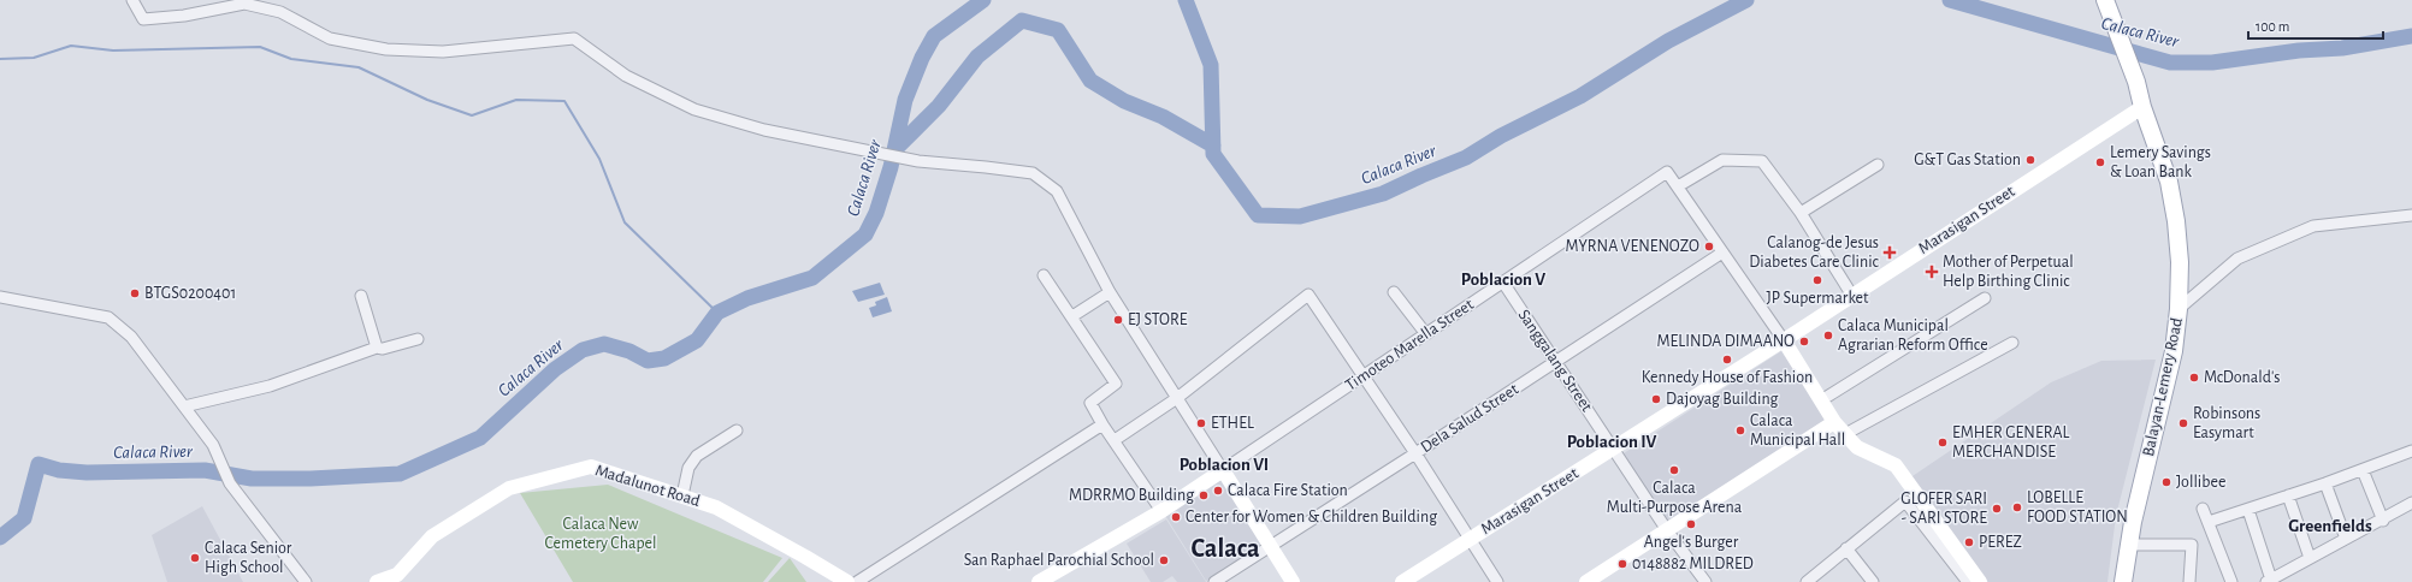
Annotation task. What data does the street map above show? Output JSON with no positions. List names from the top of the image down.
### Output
{
  "streets": {
    "main road": ["Marasigan Street", "Balayan-Lemery Road", "Madalunot Road"],
    "street": ["Timoteo Marella Street", "Sanggalang Street", "Dela Salud Street"]
  },
  "crossings": [
    ["Marasigan Street", "Sanggalang Street"],
    ["Marasigan Street", "Balayan-Lemery Road"],
    ["Timoteo Marella Street", "Sanggalang Street"],
    ["Sanggalang Street", "Dela Salud Street"]
  ],
  "districts": [
    "Poblacion V",
    "Poblacion IV",
    "Poblacion VI",
    "Greenfields",
    "Calaca"
  ],
  "water": ["Calaca River"],
  "parks": ["Calaca New Cemetery Chapel"],
  "places": {
    "other": [
      "G&T Gas Station",
      "Lemery Savings & Loan Bank",
      "MYRNA VENENOZO",
      "JP Supermarket",
      "BTGS0200401",
      "EJ STORE",
      "Calaca Municipal Agrarian Reform Office",
      "MELINDA DIMAANO",
      "Kennedy House of Fashion",
      "McDonald's",
      "Dajoyag Building",
      "ETHEL",
      "Robinsons Easymart",
      "Calaca Municipal Hall",
      "EMHER GENERAL MERCHANDISE",
      "Calaca Multi-Purpose Arena",
      "Jollibee",
      "Calaca Fire Station",
      "MDRRMO Building",
      "LOBELLE FOOD STATION",
      "GLOFER SARI - SARI STORE",
      "Center for Women & Children Building",
      "Angel's Burger",
      "PEREZ",
      "Calaca Senior High School",
      "San Raphael Parochial School",
      "0148882 MILDRED"
    ],
    "health": ["Calanog-de Jesus Diabetes Care Clinic", "Mother of Perpetual Help Birthing Clinic"]
  },
  "scale_bar": "100 m"
}
